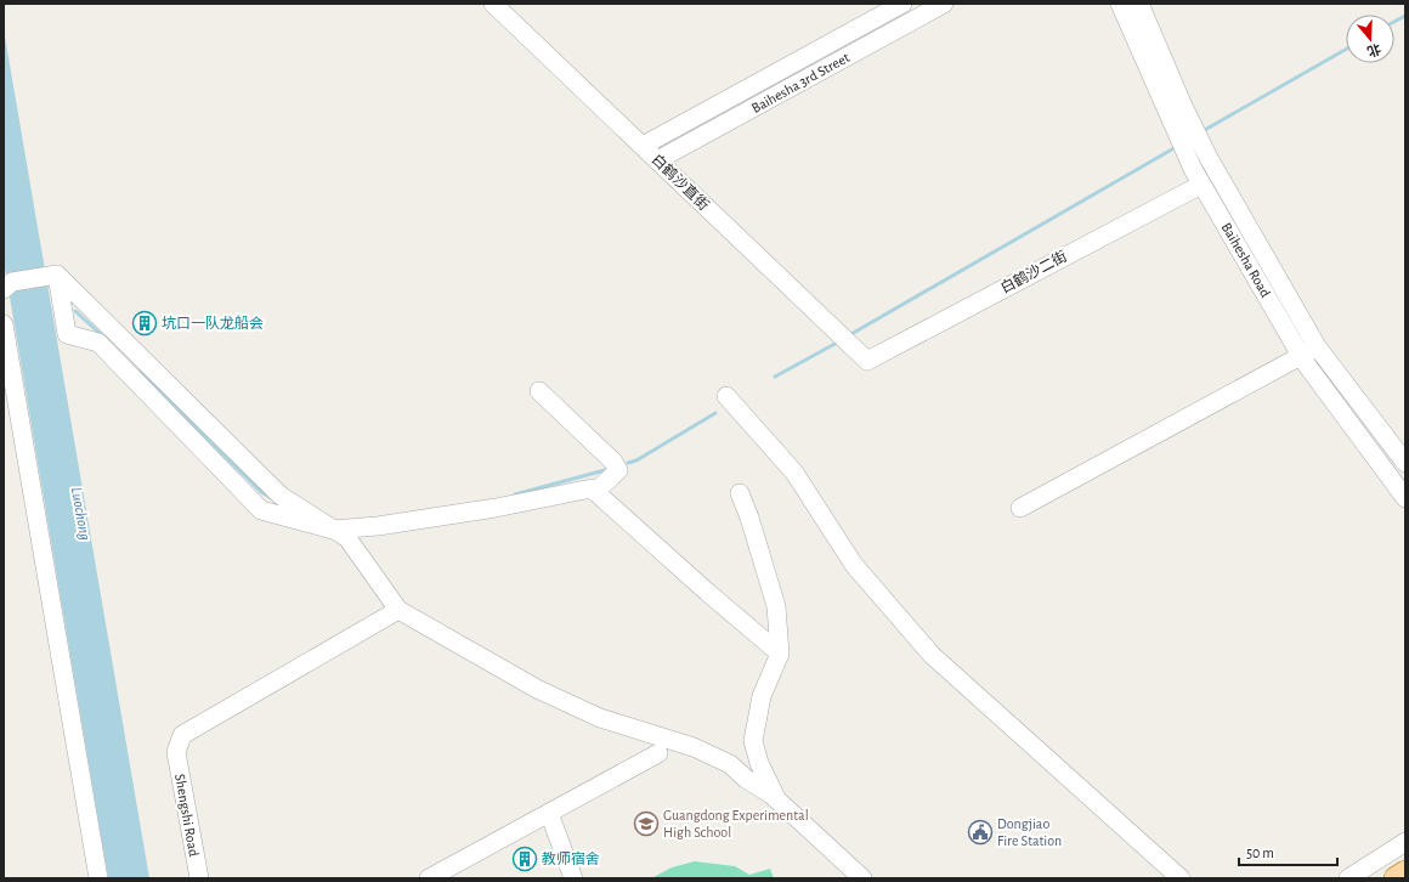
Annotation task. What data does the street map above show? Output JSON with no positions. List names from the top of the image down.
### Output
{
  "streets": {
    "street": [
      "Baihesha 3rd Street",
      "白鹤沙直街",
      "Baihesha Road",
      "白鹤沙二街",
      "Shengshi Road"
    ]
  },
  "crossings": [
    ["Baihesha 3rd Street", "白鹤沙直街"],
    ["白鹤沙直街", "白鹤沙二街"],
    ["Baihesha Road", "白鹤沙二街"]
  ],
  "water": ["Luochong"],
  "places": {
    "building": ["坑口一队龙船会", "教师宿舍"],
    "school or university": ["Guangdong Experimental High School"],
    "public building": ["Dongjiao Fire Station"]
  },
  "scale_bar": "50 m",
  "north": "bottom"
}
